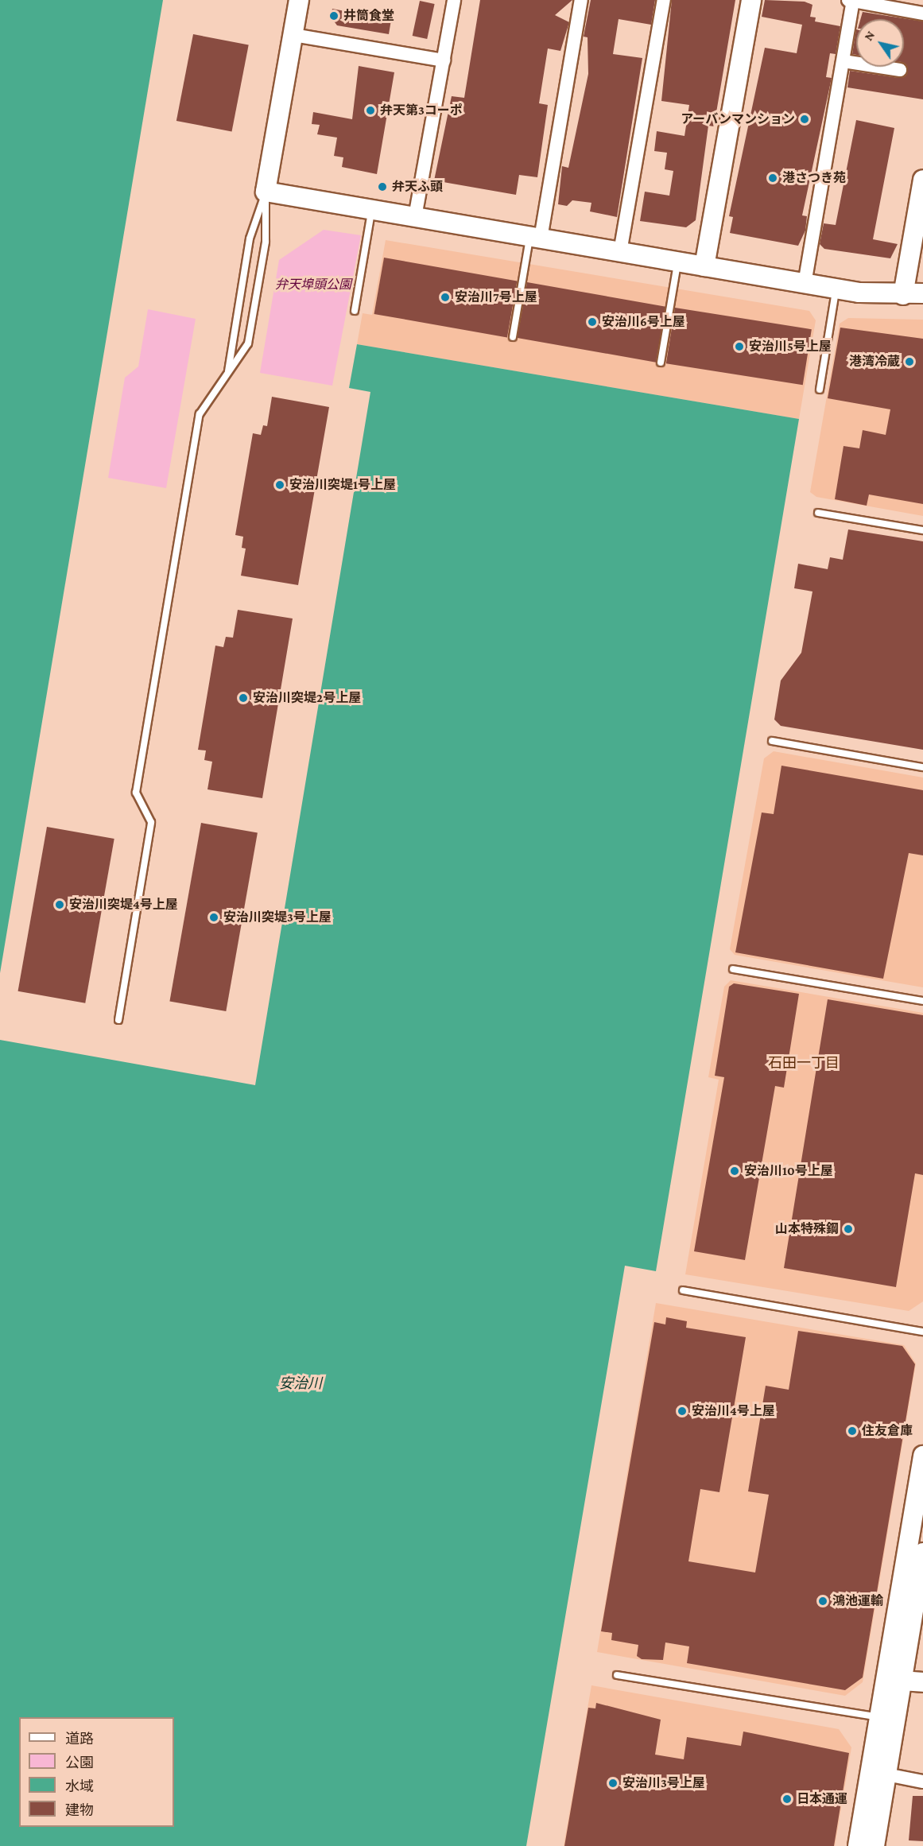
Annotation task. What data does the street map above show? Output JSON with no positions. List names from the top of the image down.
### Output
{
  "districts": ["石田一丁目"],
  "water": ["安治川"],
  "parks": ["弁天埠頭公園"],
  "places": [
    "井筒食堂",
    "弁天第3コーポ",
    "アーバンマンション",
    "港さつき苑",
    "弁天ふ頭",
    "安治川7号上屋",
    "安治川6号上屋",
    "安治川5号上屋",
    "港湾冷蔵",
    "安治川突堤1号上屋",
    "安治川突堤2号上屋",
    "安治川突堤4号上屋",
    "安治川突堤3号上屋",
    "安治川10号上屋",
    "山本特殊鋼",
    "安治川4号上屋",
    "住友倉庫",
    "鴻池運輸",
    "安治川3号上屋",
    "日本通運"
  ],
  "legend": [
    "道路",
    "公園",
    "水域",
    "建物"
  ],
  "north": "top left"
}
